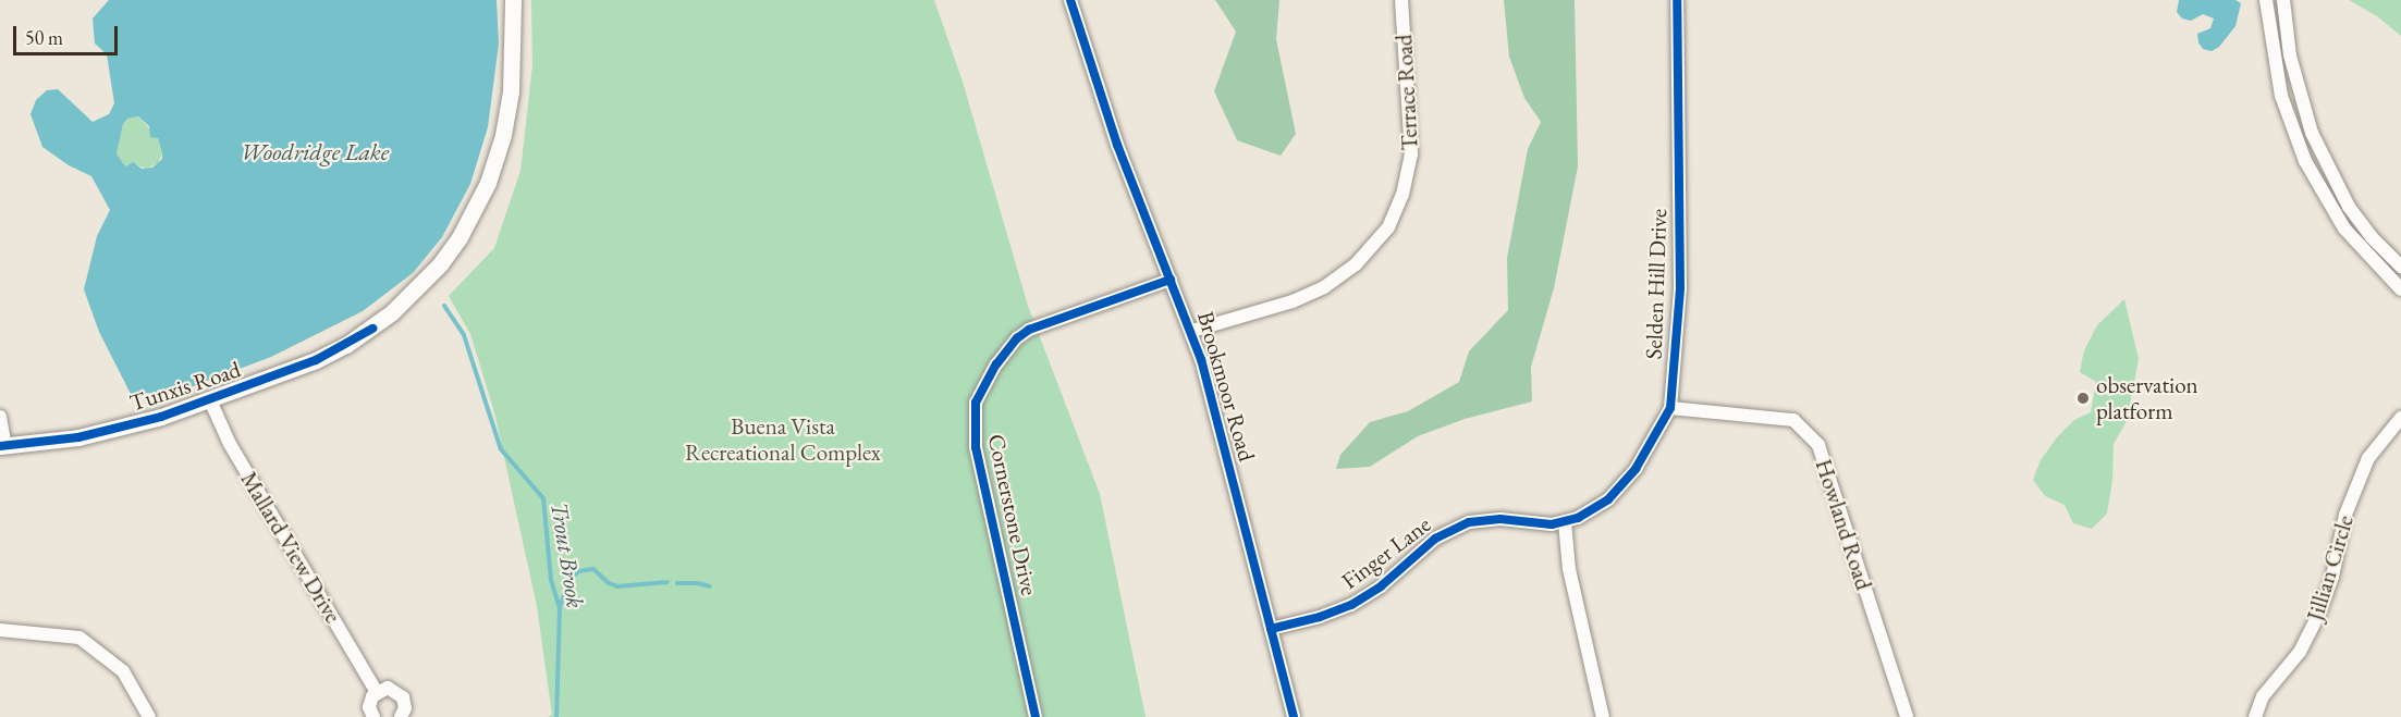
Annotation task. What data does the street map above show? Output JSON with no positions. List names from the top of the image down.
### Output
{
  "streets": {
    "street": [
      "Terrace Road",
      "Selden Hill Drive",
      "Tunxis Road",
      "Brookmoor Road",
      "Cornerstone Drive",
      "Howland Road",
      "Mallard View Drive",
      "Finger Lane",
      "Jillian Circle"
    ]
  },
  "crossings": [
    ["Terrace Road", "Brookmoor Road"],
    ["Selden Hill Drive", "Howland Road"],
    ["Selden Hill Drive", "Finger Lane"],
    ["Tunxis Road", "Mallard View Drive"],
    ["Brookmoor Road", "Cornerstone Drive"],
    ["Brookmoor Road", "Finger Lane"]
  ],
  "water": ["Woodridge Lake", "Trout Brook"],
  "parks": ["Buena Vista Recreational Complex"],
  "places": ["observation platform"],
  "scale_bar": "50 m"
}
